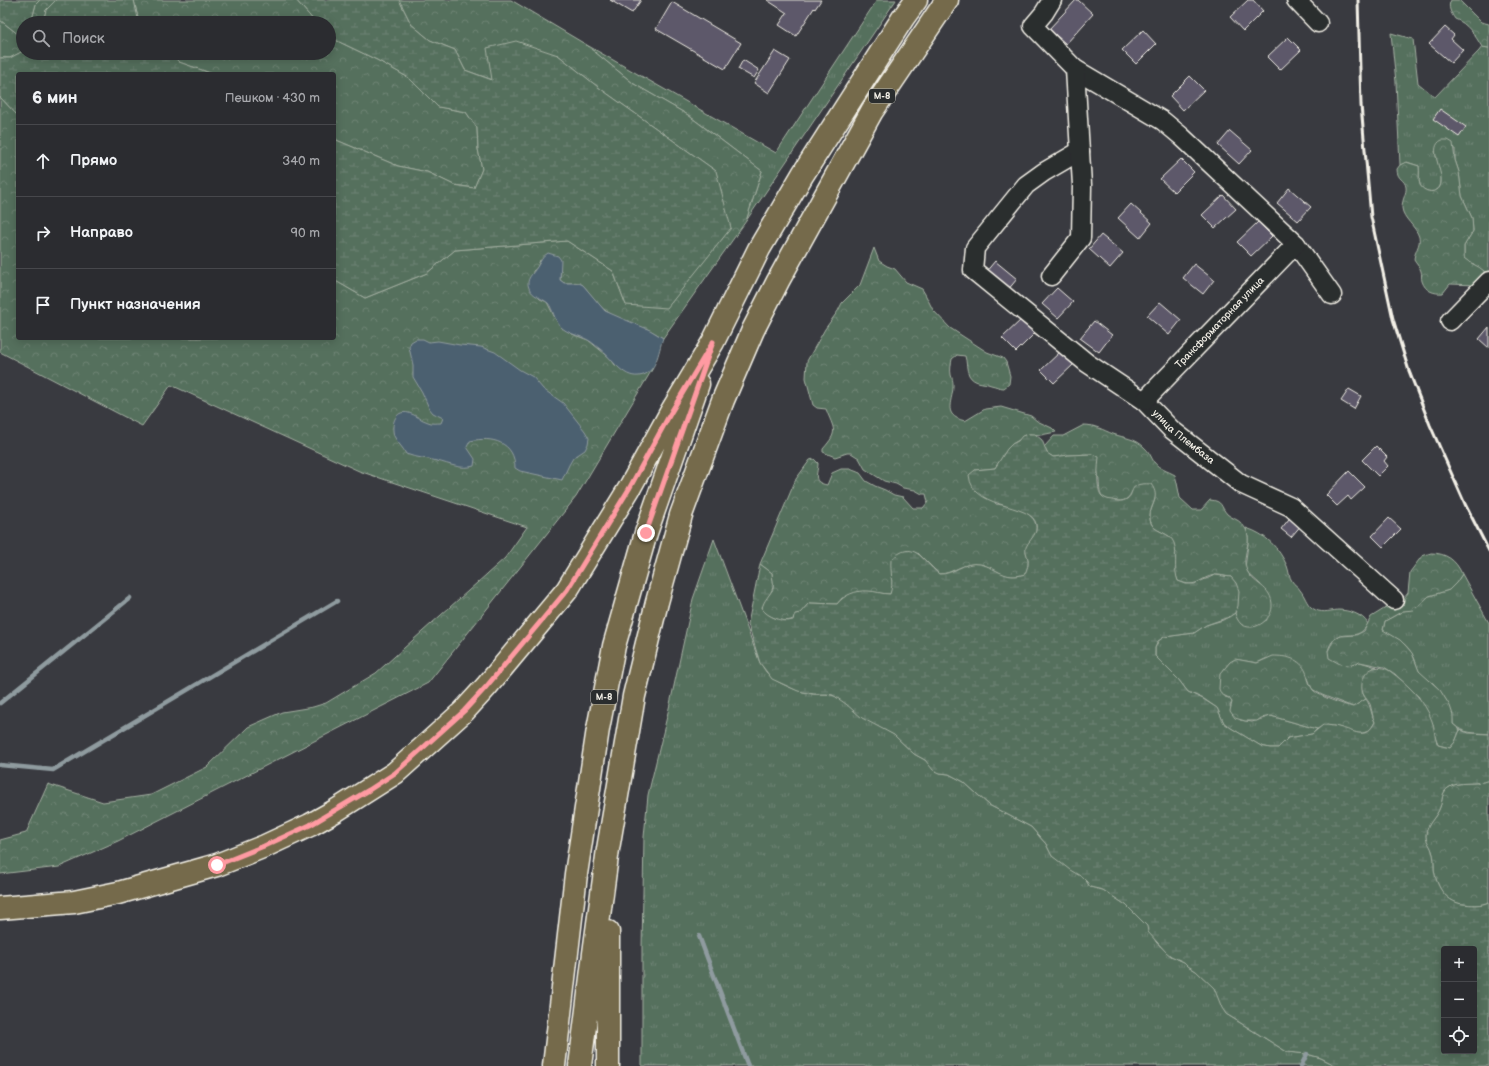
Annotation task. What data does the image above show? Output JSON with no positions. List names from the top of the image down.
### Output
{
  "streets": {
    "main road": ["М-8"],
    "street": ["Трансформаторная улица", "улица Плембаза"]
  },
  "crossings": [
    ["Трансформаторная улица", "улица Плембаза"]
  ],
  "page": {
    "search": "Поиск",
    "heading": ["6 мин", "Пешком · 430 m"],
    "list": [
      ["Прямо", "340 m"],
      ["Направо", "90 m"],
      "Пункт назначения"
    ],
    "map_buttons": ["+", "−"]
  }
}
